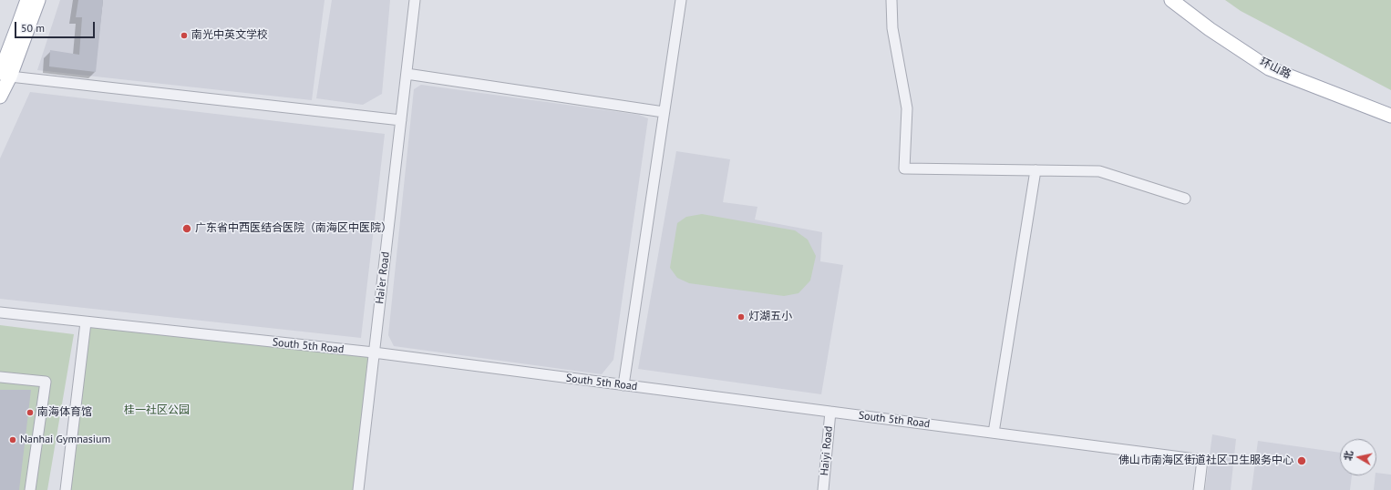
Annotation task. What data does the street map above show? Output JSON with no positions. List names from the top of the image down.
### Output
{
  "streets": {
    "main road": ["环山路"],
    "street": ["Hai'er Road", "South 5th Road", "Haiyi Road"]
  },
  "crossings": [
    ["Hai'er Road", "South 5th Road"],
    ["South 5th Road", "Haiyi Road"]
  ],
  "parks": ["桂一社区公园"],
  "places": [
    "南光中英文学校",
    "广东省中西医结合医院（南海区中医院）",
    "灯湖五小",
    "南海体育馆",
    "Nanhai Gymnasium",
    "佛山市南海区街道社区卫生服务中心"
  ],
  "scale_bar": "50 m",
  "north": "left"
}
